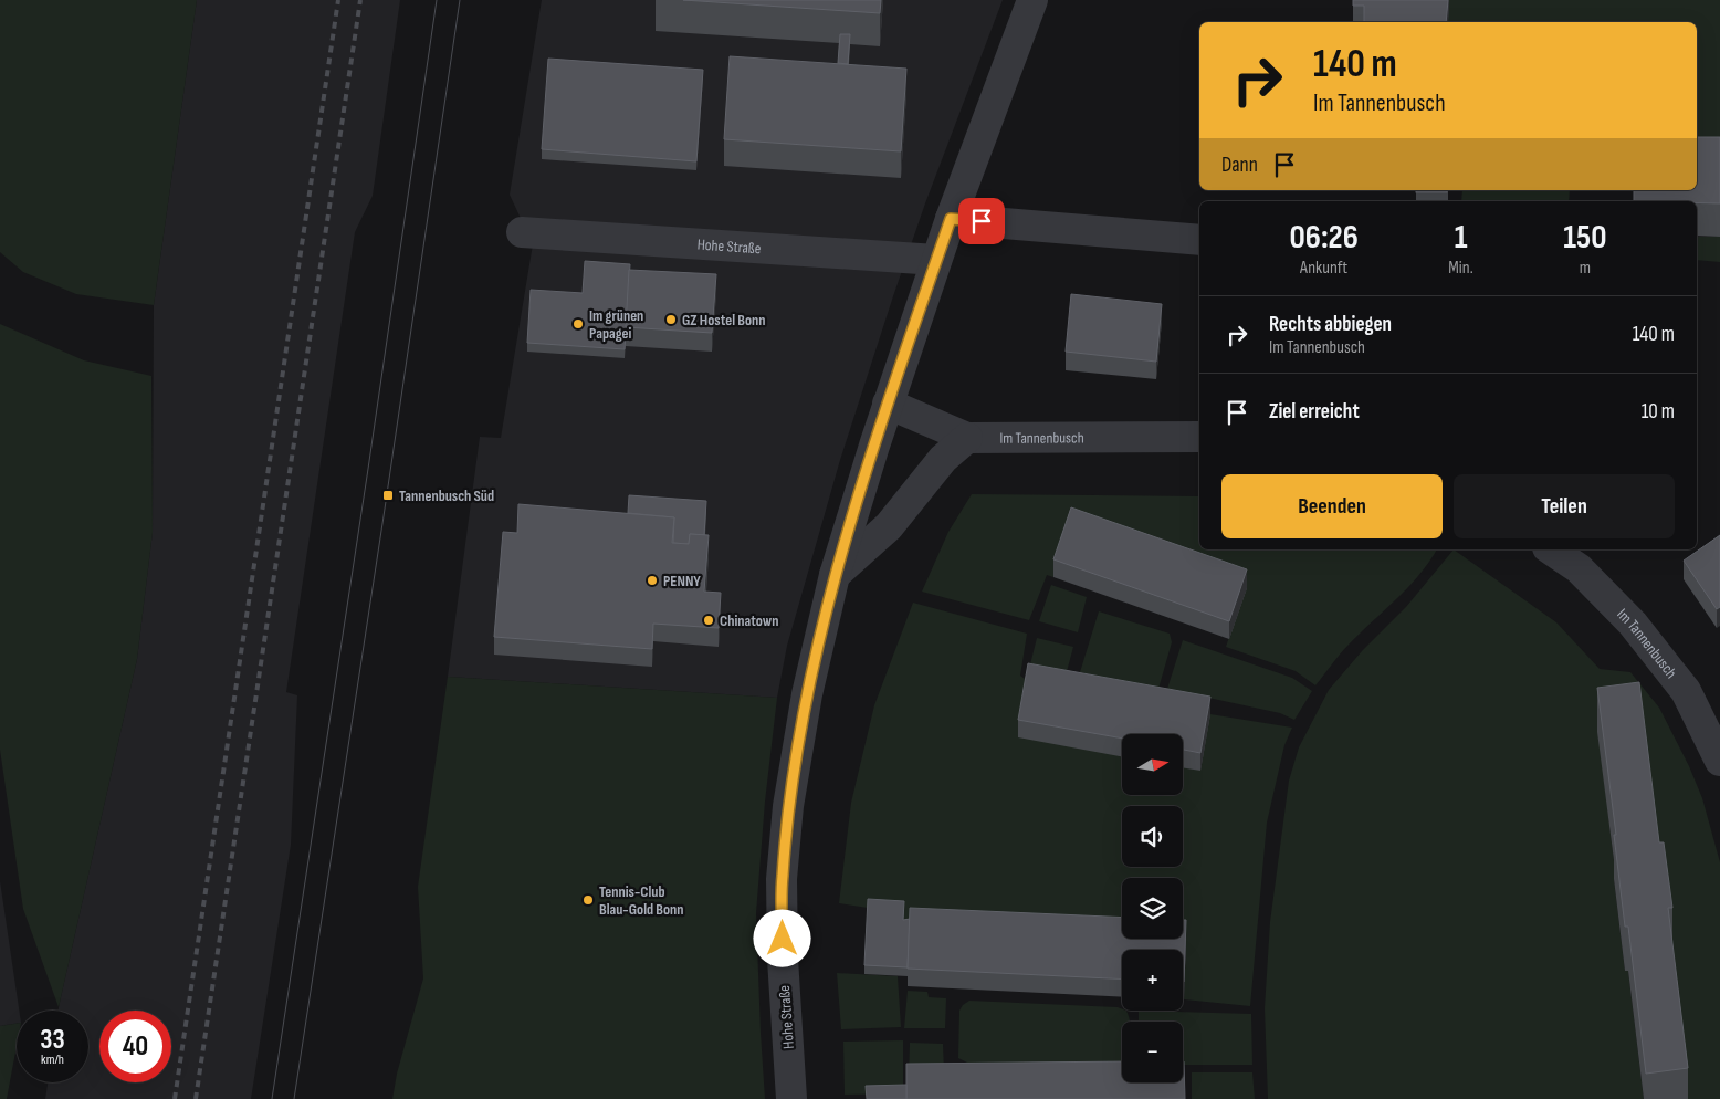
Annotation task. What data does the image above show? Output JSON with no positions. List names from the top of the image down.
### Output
{
  "streets": {
    "street": ["Hohe Straße", "Im Tannenbusch"]
  },
  "crossings": [
    ["Hohe Straße", "Im Tannenbusch"]
  ],
  "places": {
    "other": [
      "GZ Hostel Bonn",
      "Im grünen Papagei",
      "PENNY",
      "Chinatown",
      "Tennis-Club Blau-Gold Bonn"
    ],
    "transit": ["Tannenbusch Süd"]
  },
  "north": "right",
  "page": {
    "turn": ["140 m", "Im Tannenbusch"],
    "then": "Dann",
    "eta": [
      "06:26",
      "Ankunft",
      "1",
      "Min.",
      "150",
      "m"
    ],
    "list": [
      {
        "name": "Rechts abbiegen",
        "note": "Im Tannenbusch",
        "value": "140 m"
      },
      {
        "name": "Ziel erreicht",
        "value": "10 m"
      }
    ],
    "buttons": ["Beenden", "Teilen"],
    "map_buttons": ["+", "−"],
    "speed": "33 km/h",
    "limit": "40"
  }
}
